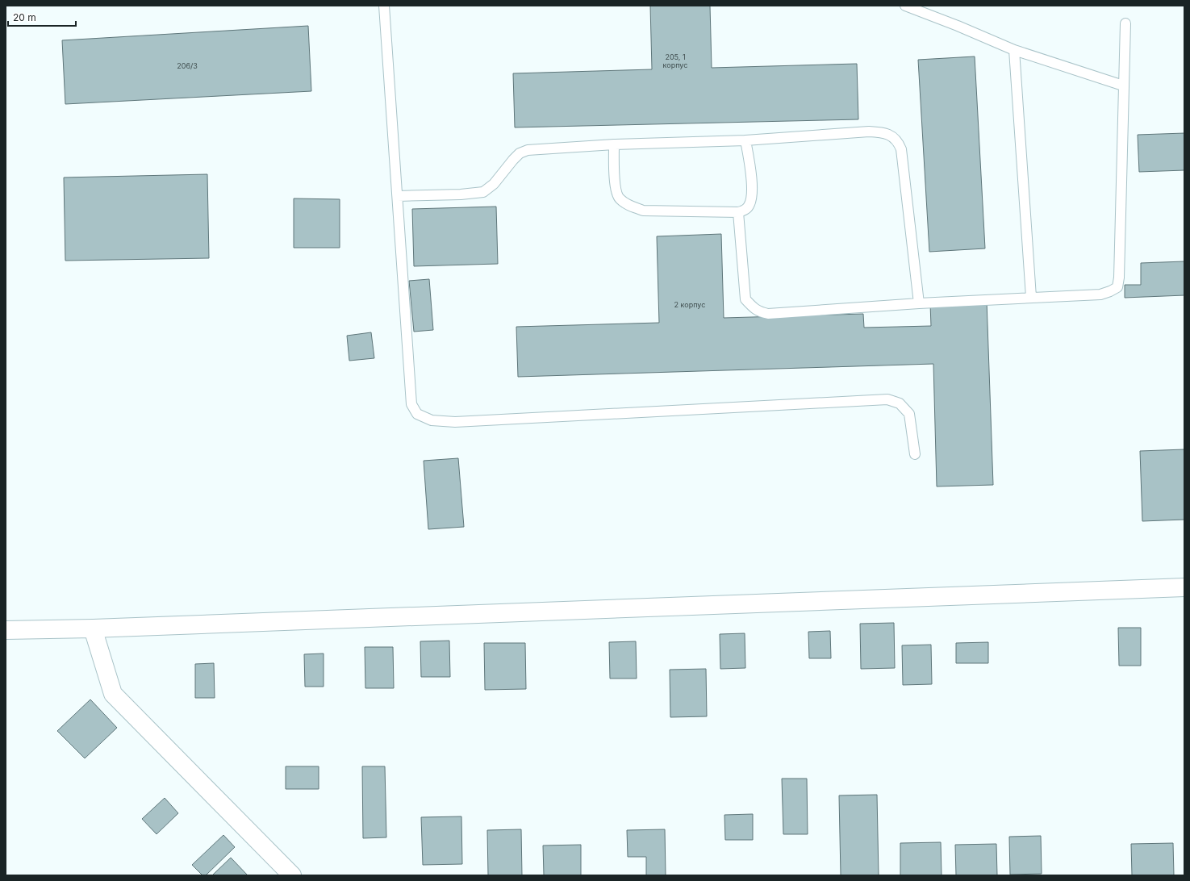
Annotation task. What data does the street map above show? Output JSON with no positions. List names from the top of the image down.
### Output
{
  "house_numbers": ["205, 1 корпус", "206/3", "2 корпус"],
  "scale_bar": "20 m"
}
